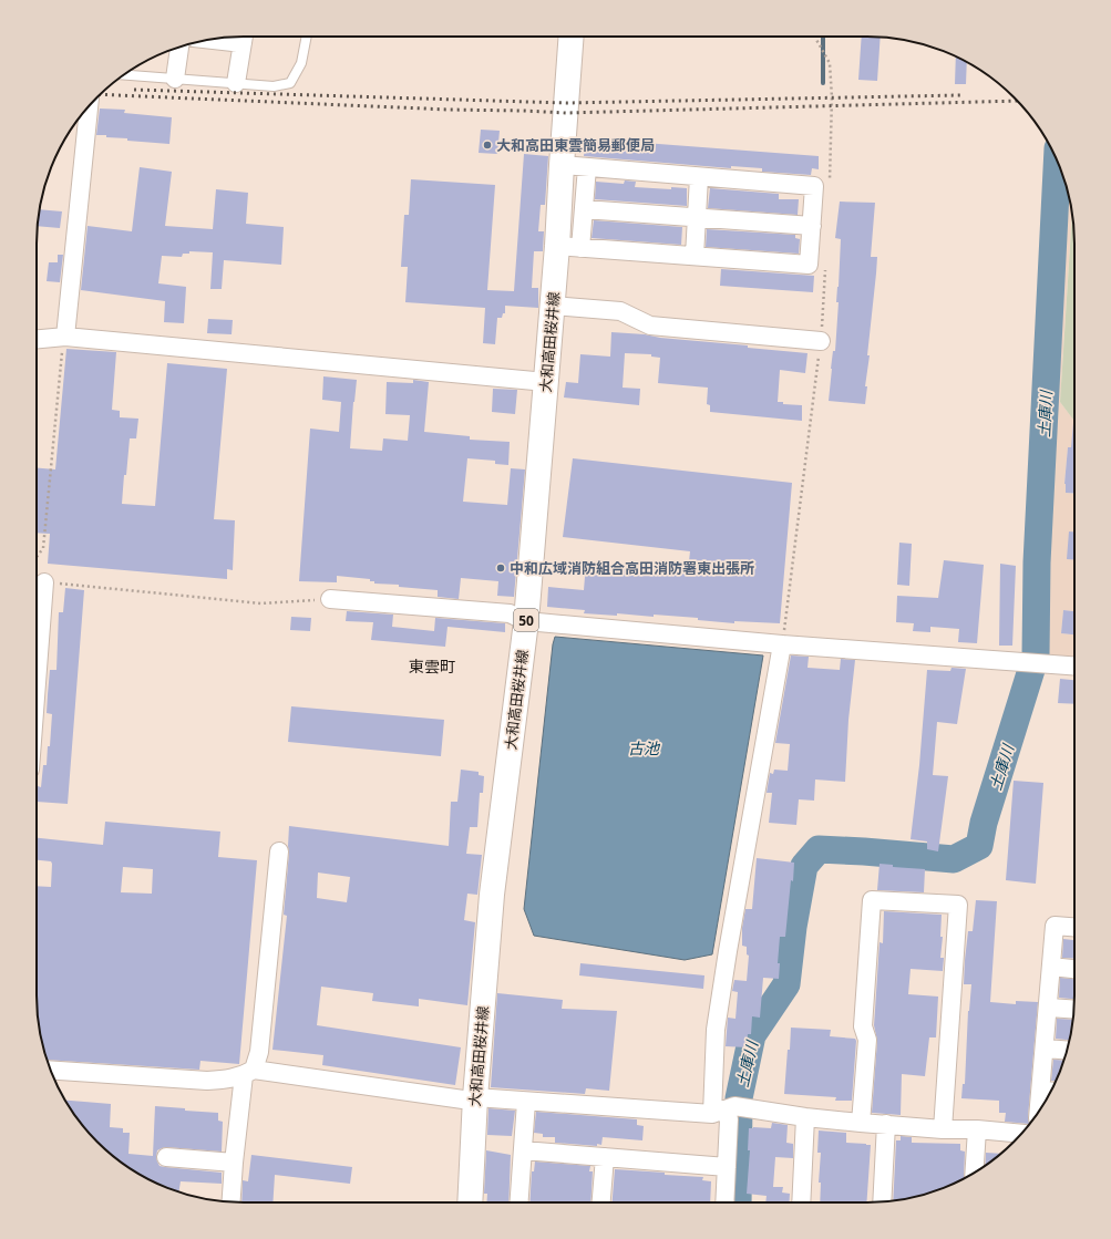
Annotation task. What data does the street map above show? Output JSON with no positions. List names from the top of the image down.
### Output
{
  "streets": {
    "main road": ["大和高田桜井線", "50"]
  },
  "districts": ["東雲町"],
  "water": ["土庫川", "古池"],
  "places": ["大和高田東雲簡易郵便局", "中和広域消防組合高田消防署東出張所"]
}
